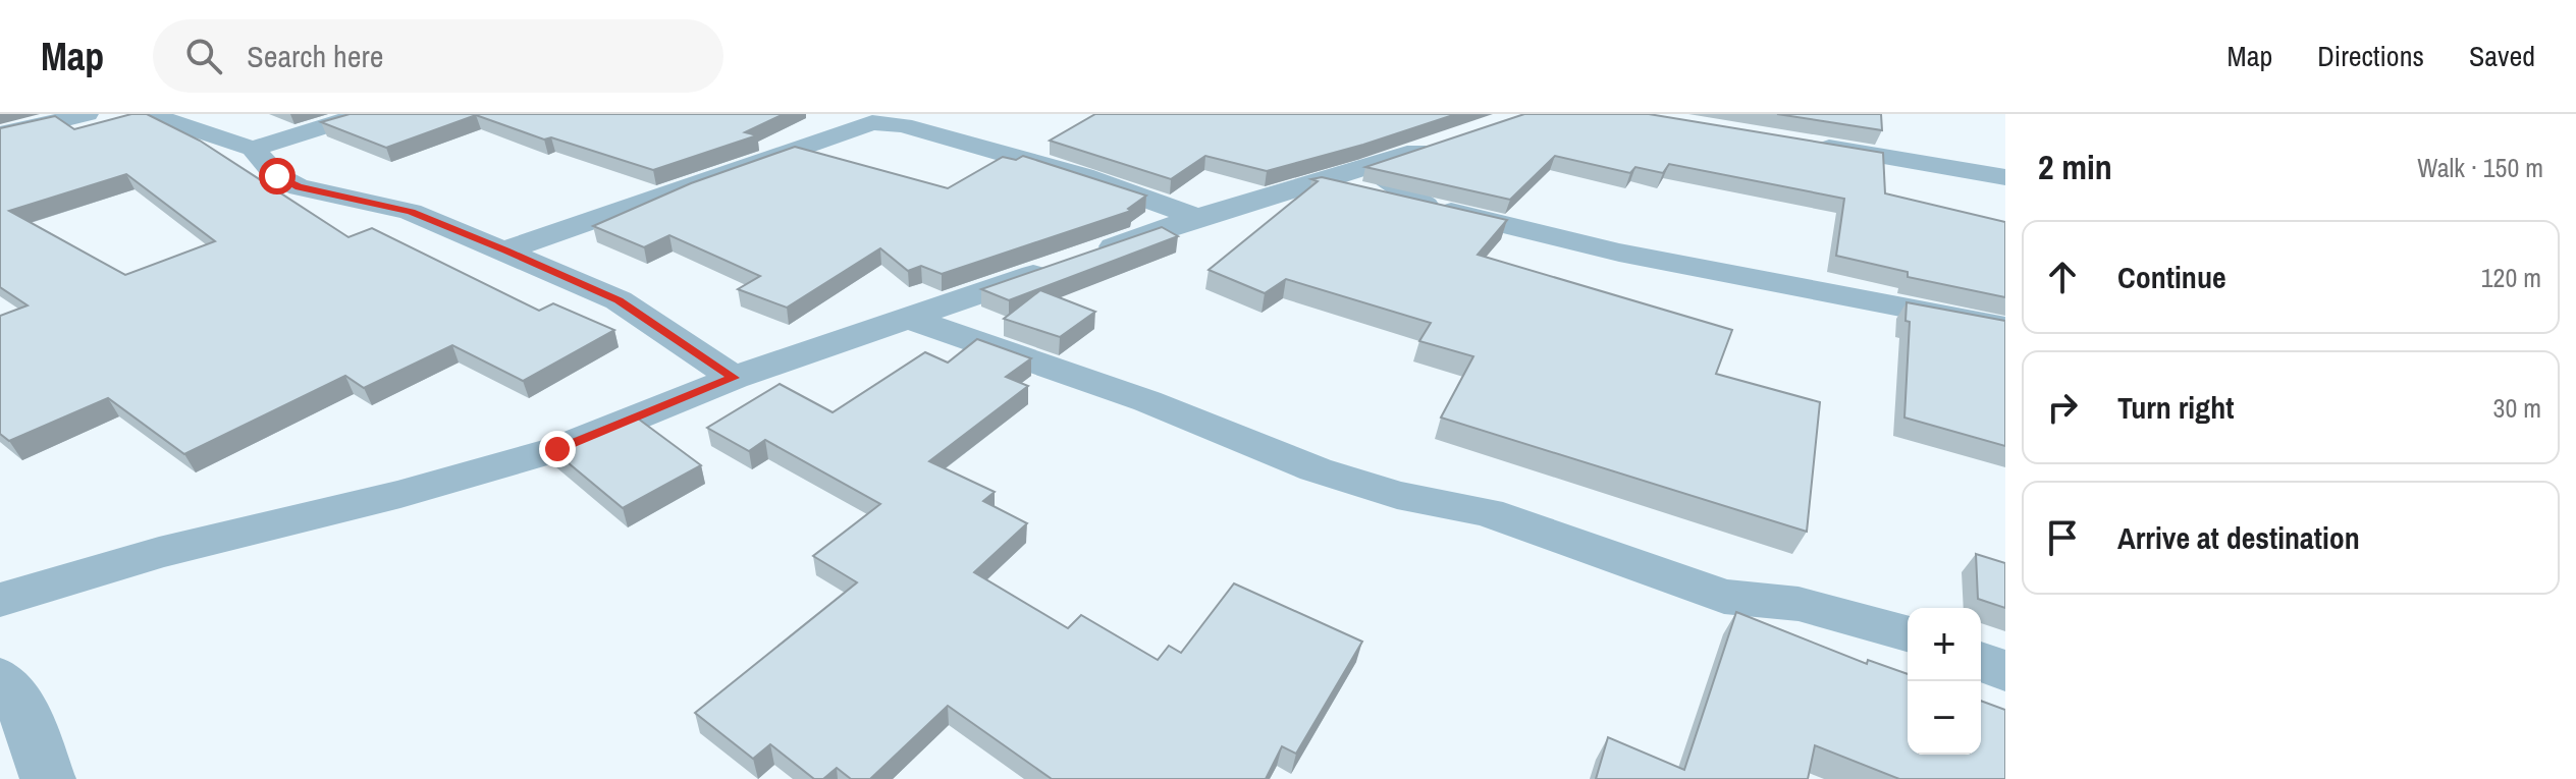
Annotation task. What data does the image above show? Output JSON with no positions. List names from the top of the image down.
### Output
{
  "page": {
    "header": "Map",
    "search": "Search here",
    "nav": ["Map", "Directions", "Saved"],
    "heading": ["2 min", "Walk · 150 m"],
    "list": [
      ["Continue", "120 m"],
      ["Turn right", "30 m"],
      "Arrive at destination"
    ],
    "map_buttons": ["+", "−"]
  }
}
